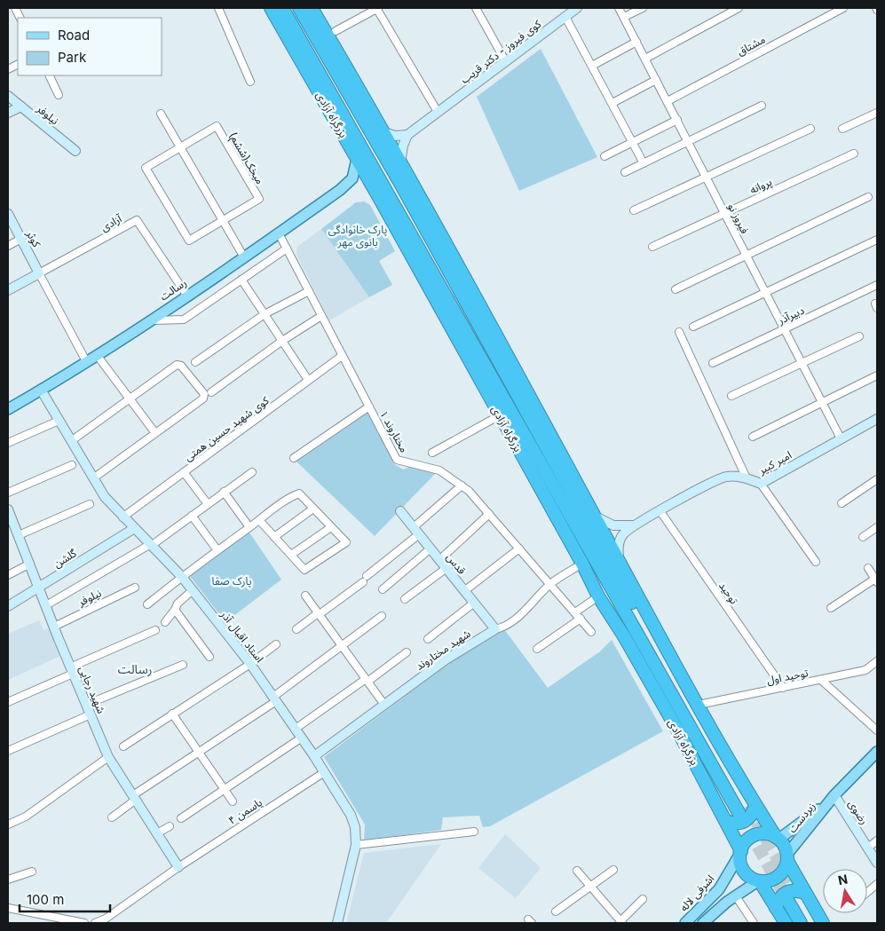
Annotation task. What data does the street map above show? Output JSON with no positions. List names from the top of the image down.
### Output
{
  "streets": {
    "highway": ["بزرگراه آزادی"],
    "main road": [
      "کوی فیروز - دکتر قریب",
      "نیلوفر",
      "کوثر",
      "رسالت",
      "امیر کبیر",
      "گلشن",
      "قدس",
      "استاد اقبال آذر",
      "شهید مختاروند",
      "شهید رجایی",
      "رضوی",
      "زبردست",
      "اشرفی لاله"
    ],
    "street": [
      "مشتاق",
      "میخک(ششم)",
      "پروانه",
      "فیروز نو",
      "آزادی",
      "دبیرآذر",
      "کوی شهید حسین همتی",
      "مختاروند ۱",
      "توحید",
      "توحید اول",
      "یاسمن ۴"
    ]
  },
  "crossings": [
    ["مشتاق", "فیروز نو"],
    ["نیلوفر", "شهید رجایی"],
    ["بزرگراه آزادی", "شهید مختاروند"],
    ["بزرگراه آزادی", "توحید اول"],
    ["بزرگراه آزادی", "زبردست"],
    ["بزرگراه آزادی", "اشرفی لاله"],
    ["پروانه", "فیروز نو"],
    ["فیروز نو", "دبیرآذر"],
    ["فیروز نو", "امیر کبیر"],
    ["آزادی", "کوثر"],
    ["آزادی", "رسالت"],
    ["رسالت", "مختاروند ۱"],
    ["رسالت", "استاد اقبال آذر"],
    ["کوی شهید حسین همتی", "مختاروند ۱"],
    ["کوی شهید حسین همتی", "استاد اقبال آذر"],
    ["مختاروند ۱", "شهید مختاروند"],
    ["امیر کبیر", "توحید"],
    ["گلشن", "استاد اقبال آذر"],
    ["گلشن", "شهید رجایی"],
    ["قدس", "شهید مختاروند"],
    ["توحید", "توحید اول"],
    ["استاد اقبال آذر", "شهید مختاروند"],
    ["استاد اقبال آذر", "یاسمن ۴"],
    ["شهید رجایی", "یاسمن ۴"],
    ["رضوی", "زبردست"],
    ["زبردست", "اشرفی لاله"]
  ],
  "districts": ["رسالت"],
  "parks": ["پارک خانوادگی بانوی مهر", "پارک صفا"],
  "legend": ["Road", "Park"],
  "scale_bar": "100 m",
  "north": "top"
}
